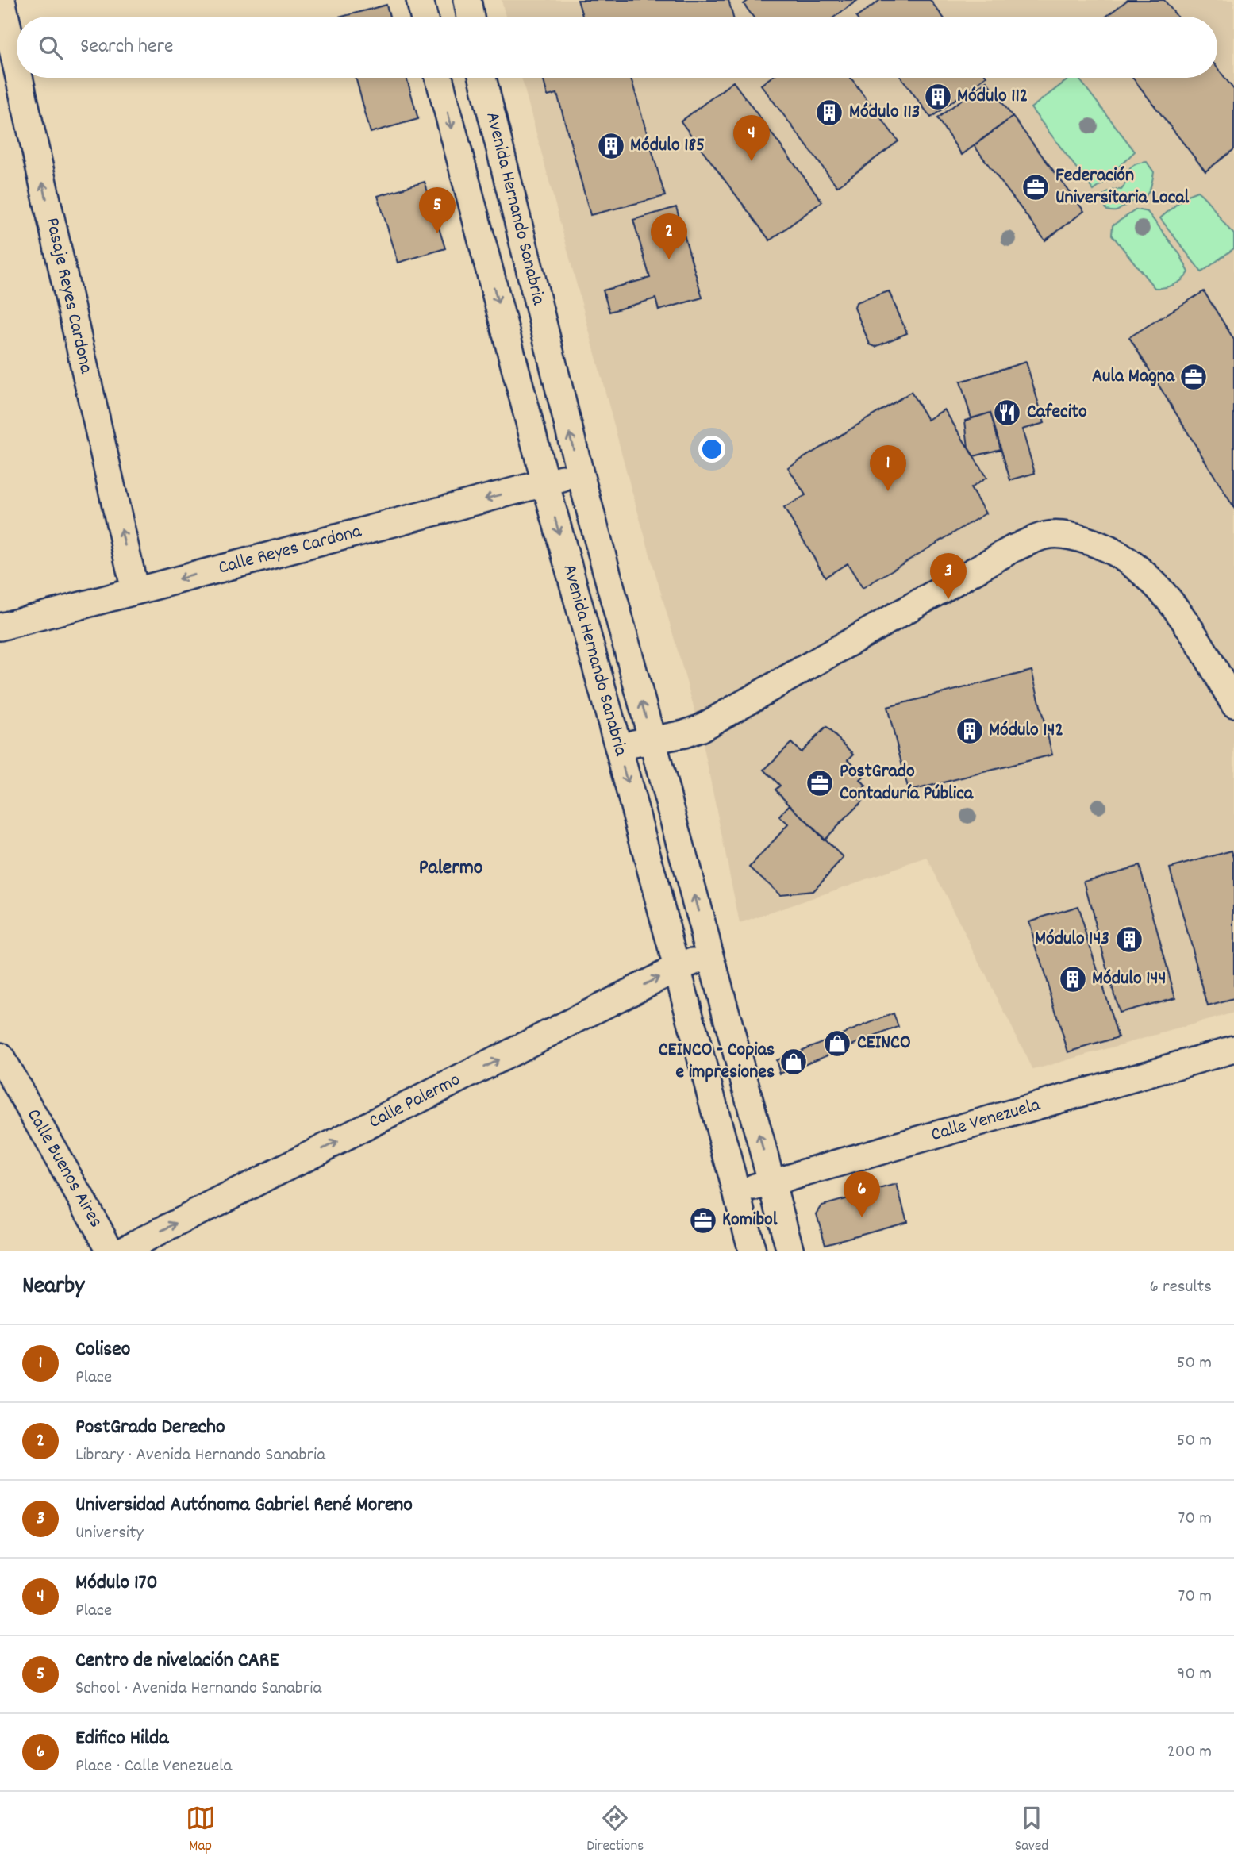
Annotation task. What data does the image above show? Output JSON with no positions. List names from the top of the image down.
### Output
{
  "streets": {
    "street": [
      "Avenida Hernando Sanabria",
      "Pasaje Reyes Cardona",
      "Calle Reyes Cardona",
      "Calle Palermo",
      "Calle Venezuela",
      "Calle Buenos Aires"
    ]
  },
  "crossings": [
    ["Avenida Hernando Sanabria", "Calle Reyes Cardona"],
    ["Avenida Hernando Sanabria", "Calle Palermo"],
    ["Avenida Hernando Sanabria", "Calle Venezuela"],
    ["Pasaje Reyes Cardona", "Calle Reyes Cardona"]
  ],
  "one_way": ["Pasaje Reyes Cardona", "Calle Reyes Cardona", "Calle Palermo"],
  "districts": ["Palermo"],
  "places": {
    "building": [
      "Módulo 112",
      "Módulo 113",
      "Módulo 185",
      "Módulo 142",
      "Módulo 143",
      "Módulo 144"
    ],
    "office": [
      "Federación Universitaria Local",
      "Aula Magna",
      "PostGrado Contaduría Pública",
      "Komibol"
    ],
    "restaurant": ["Cafecito"],
    "shop": ["CEINCO", "CEINCO - Copias e impresiones"]
  },
  "page": {
    "search": "Search here",
    "pins": [
      "4",
      "5",
      "2",
      "1",
      "3",
      "6"
    ],
    "heading": ["Nearby", "6 results"],
    "list": [
      {
        "mark": "1",
        "name": "Coliseo",
        "note": "Place",
        "value": "50 m"
      },
      {
        "mark": "2",
        "name": "PostGrado Derecho",
        "note": "Library · Avenida Hernando Sanabria",
        "value": "50 m"
      },
      {
        "mark": "3",
        "name": "Universidad Autónoma Gabriel René Moreno",
        "note": "University",
        "value": "70 m"
      },
      {
        "mark": "4",
        "name": "Módulo 170",
        "note": "Place",
        "value": "70 m"
      },
      {
        "mark": "5",
        "name": "Centro de nivelación CARE",
        "note": "School · Avenida Hernando Sanabria",
        "value": "90 m"
      },
      {
        "mark": "6",
        "name": "Edifico Hilda",
        "note": "Place · Calle Venezuela",
        "value": "200 m"
      }
    ],
    "nav": ["Map", "Directions", "Saved"]
  }
}
